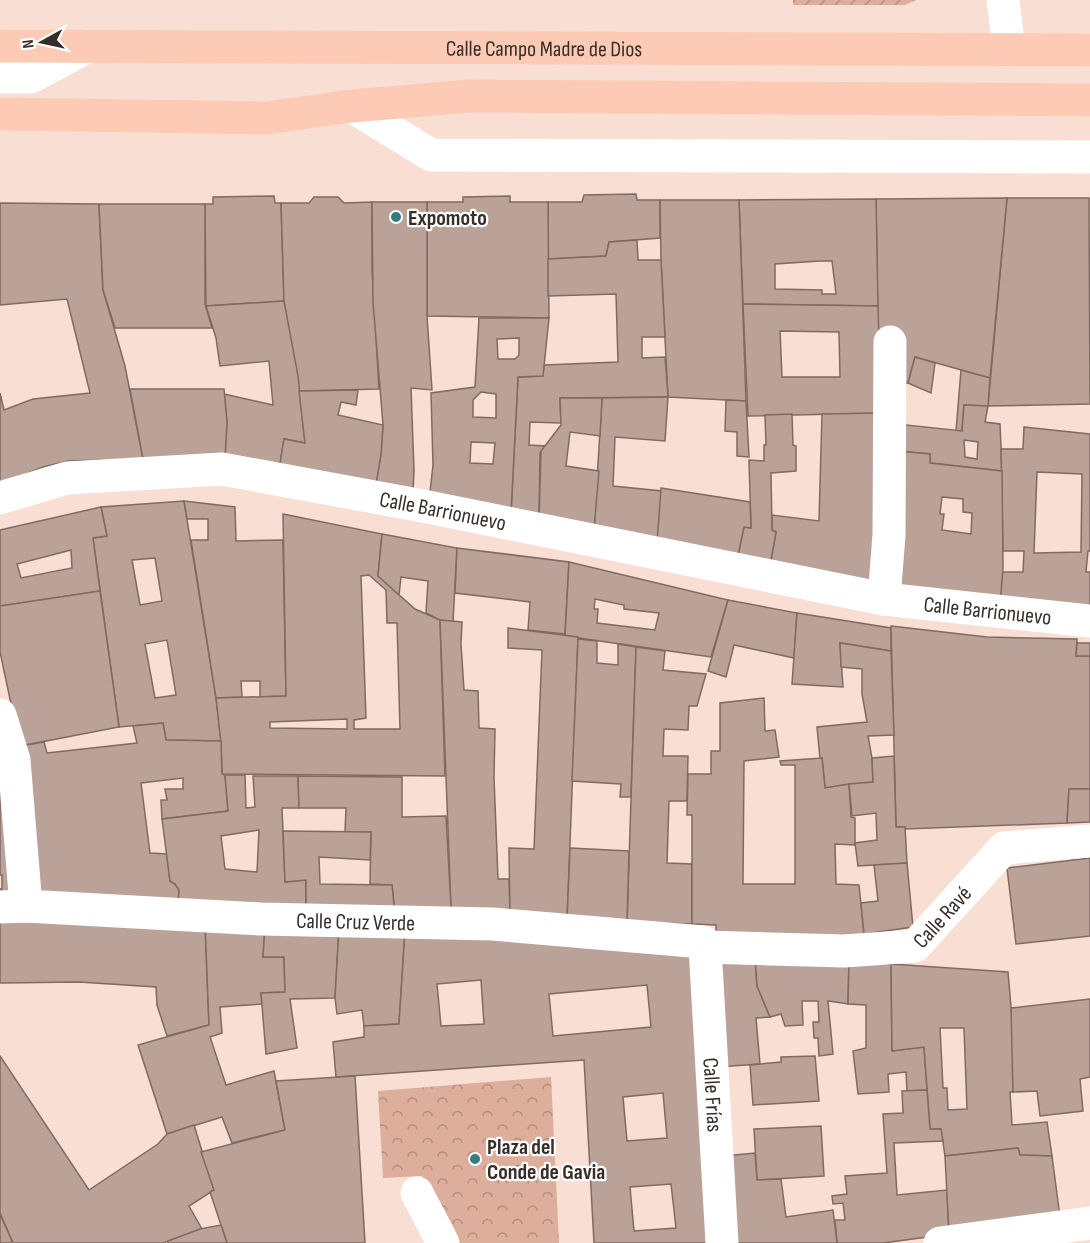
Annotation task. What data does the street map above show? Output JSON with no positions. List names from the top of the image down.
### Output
{
  "streets": {
    "main road": ["Calle Campo Madre de Dios"],
    "street": [
      "Calle Barrionuevo",
      "Calle Ravé",
      "Calle Cruz Verde",
      "Calle Frías"
    ]
  },
  "crossings": [
    ["Calle Ravé", "Calle Cruz Verde"],
    ["Calle Ravé", "Calle Frías"],
    ["Calle Cruz Verde", "Calle Frías"]
  ],
  "places": ["Expomoto", "Plaza del Conde de Gavia"],
  "north": "left"
}
